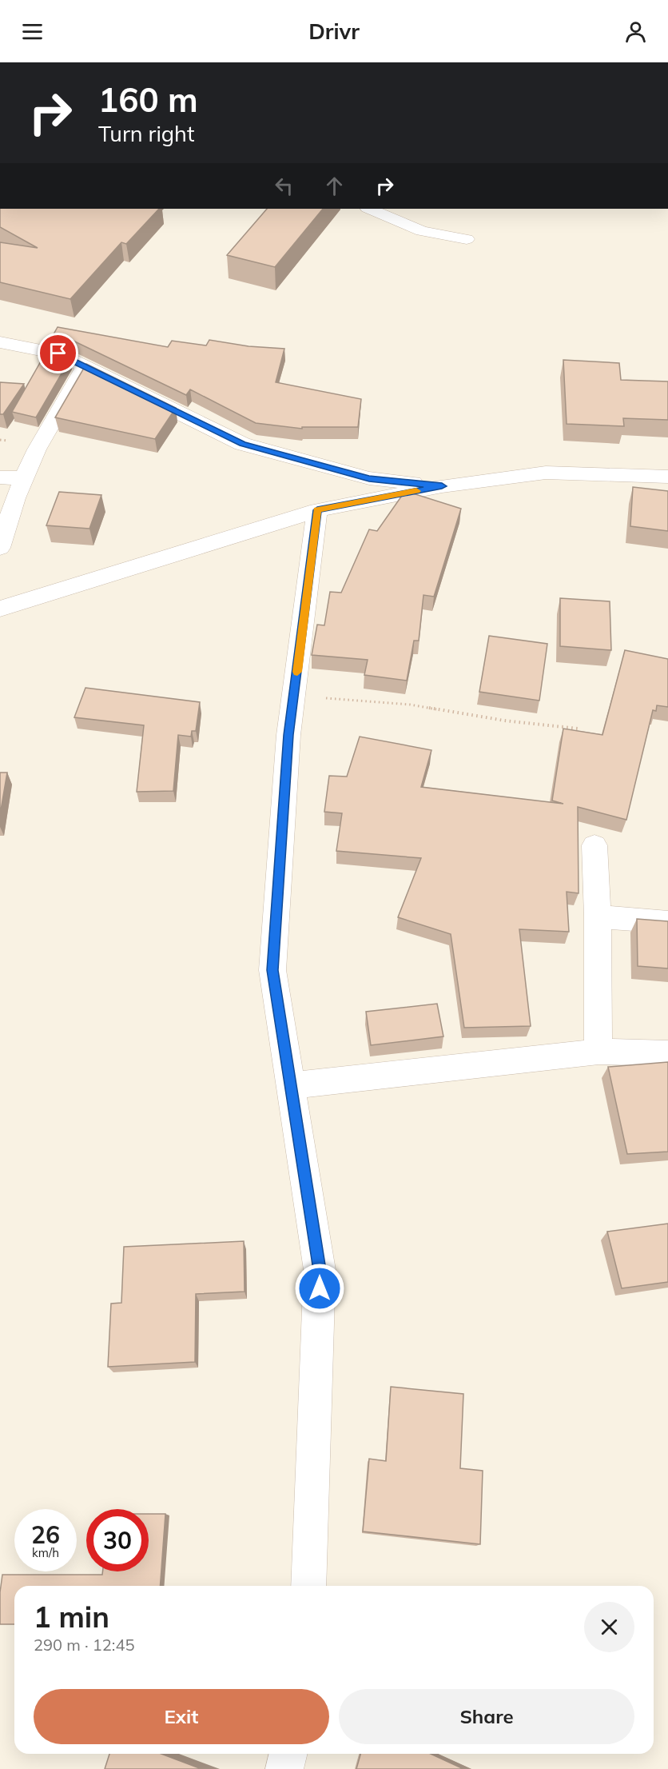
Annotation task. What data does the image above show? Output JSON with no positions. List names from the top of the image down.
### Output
{
  "page": {
    "header": "Drivr",
    "turn": ["160 m", "Turn right"],
    "speed": "26 km/h",
    "limit": "30",
    "heading": ["1 min", "290 m · 12:45"],
    "buttons": ["Exit", "Share"]
  }
}
